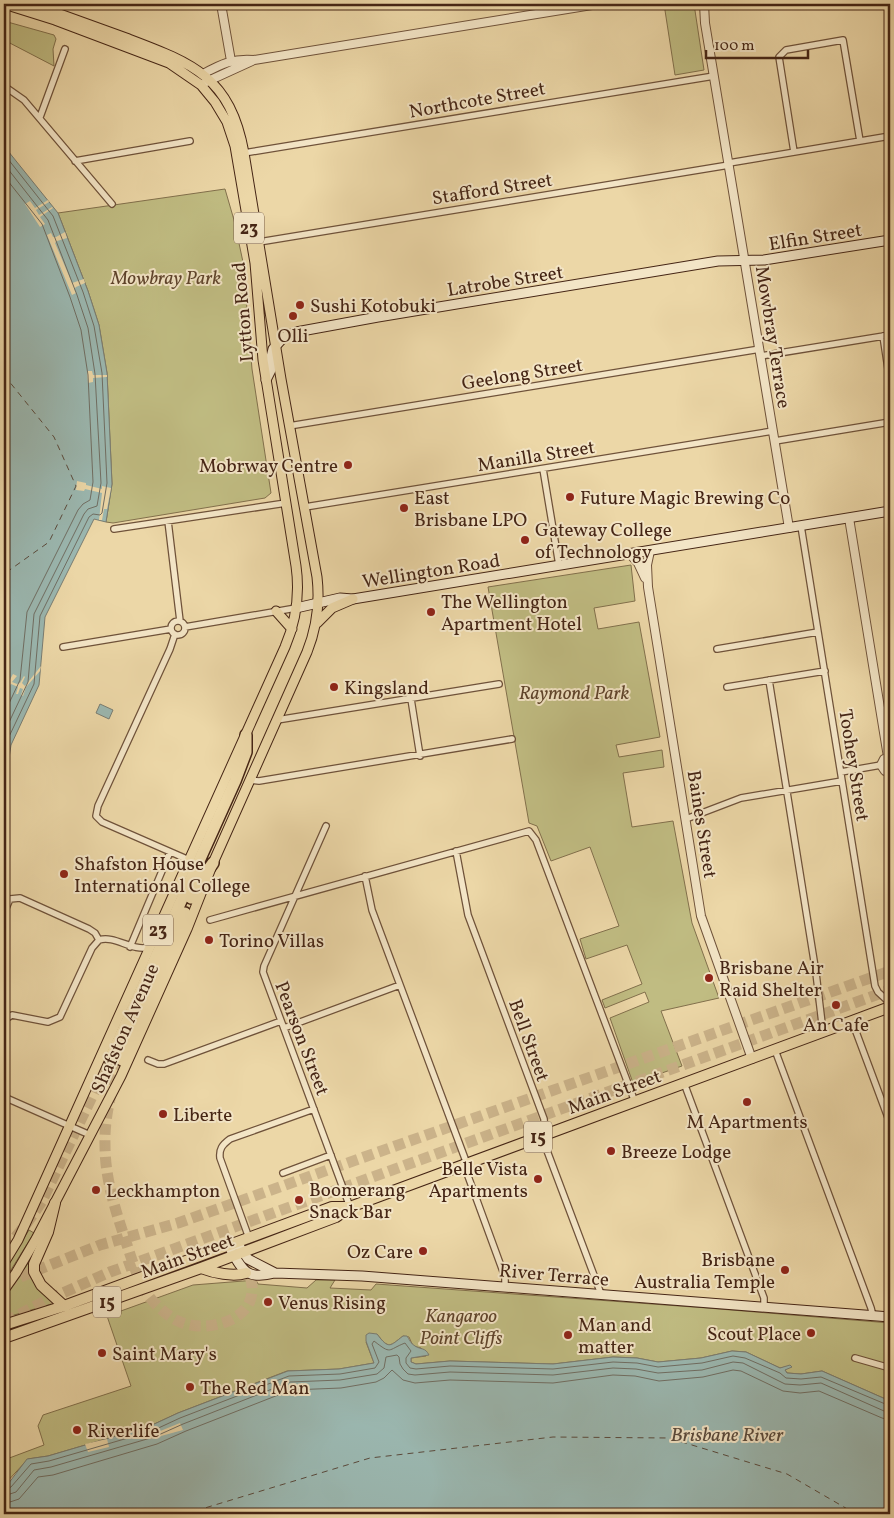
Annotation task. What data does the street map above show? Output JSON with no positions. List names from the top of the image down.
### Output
{
  "streets": {
    "highway": ["Main Street", "15"],
    "main road": [
      "23",
      "Elfin Street",
      "Latrobe Street",
      "Lytton Road",
      "Wellington Road",
      "Shafston Avenue",
      "River Terrace"
    ],
    "street": [
      "Northcote Street",
      "Stafford Street",
      "Mowbray Terrace",
      "Geelong Street",
      "Manilla Street",
      "Toohey Street",
      "Baines Street",
      "Pearson Street",
      "Bell Street"
    ]
  },
  "crossings": [
    ["Northcote Street", "Lytton Road"],
    ["Northcote Street", "Mowbray Terrace"],
    ["Stafford Street", "Lytton Road"],
    ["Stafford Street", "Mowbray Terrace"],
    ["Elfin Street", "Latrobe Street"],
    ["Elfin Street", "Mowbray Terrace"],
    ["Latrobe Street", "Lytton Road"],
    ["Latrobe Street", "Mowbray Terrace"],
    ["Lytton Road", "Geelong Street"],
    ["Lytton Road", "Manilla Street"],
    ["Lytton Road", "Wellington Road"],
    ["Lytton Road", "Shafston Avenue"],
    ["Mowbray Terrace", "Geelong Street"],
    ["Mowbray Terrace", "Manilla Street"],
    ["Mowbray Terrace", "Wellington Road"],
    ["Wellington Road", "Toohey Street"],
    ["Wellington Road", "Baines Street"],
    ["Wellington Road", "Shafston Avenue"],
    ["Baines Street", "Main Street"],
    ["Pearson Street", "Main Street"],
    ["Bell Street", "Main Street"],
    ["Bell Street", "River Terrace"],
    ["Main Street", "River Terrace"]
  ],
  "water": ["Brisbane River"],
  "parks": ["Mowbray Park", "Raymond Park", "Kangaroo Point Cliffs"],
  "places": [
    "Sushi Kotobuki",
    "Olli",
    "Mobrway Centre",
    "Future Magic Brewing Co",
    "East Brisbane LPO",
    "Gateway College of Technology",
    "The Wellington Apartment Hotel",
    "Kingsland",
    "Shafston House International College",
    "Torino Villas",
    "Brisbane Air Raid Shelter",
    "An Cafe",
    "M Apartments",
    "Liberte",
    "Breeze Lodge",
    "Belle Vista Apartments",
    "Leckhampton",
    "Boomerang Snack Bar",
    "Oz Care",
    "Brisbane Australia Temple",
    "Venus Rising",
    "Scout Place",
    "Man and matter",
    "Saint Mary's",
    "The Red Man",
    "Riverlife"
  ],
  "scale_bar": "100 m"
}
